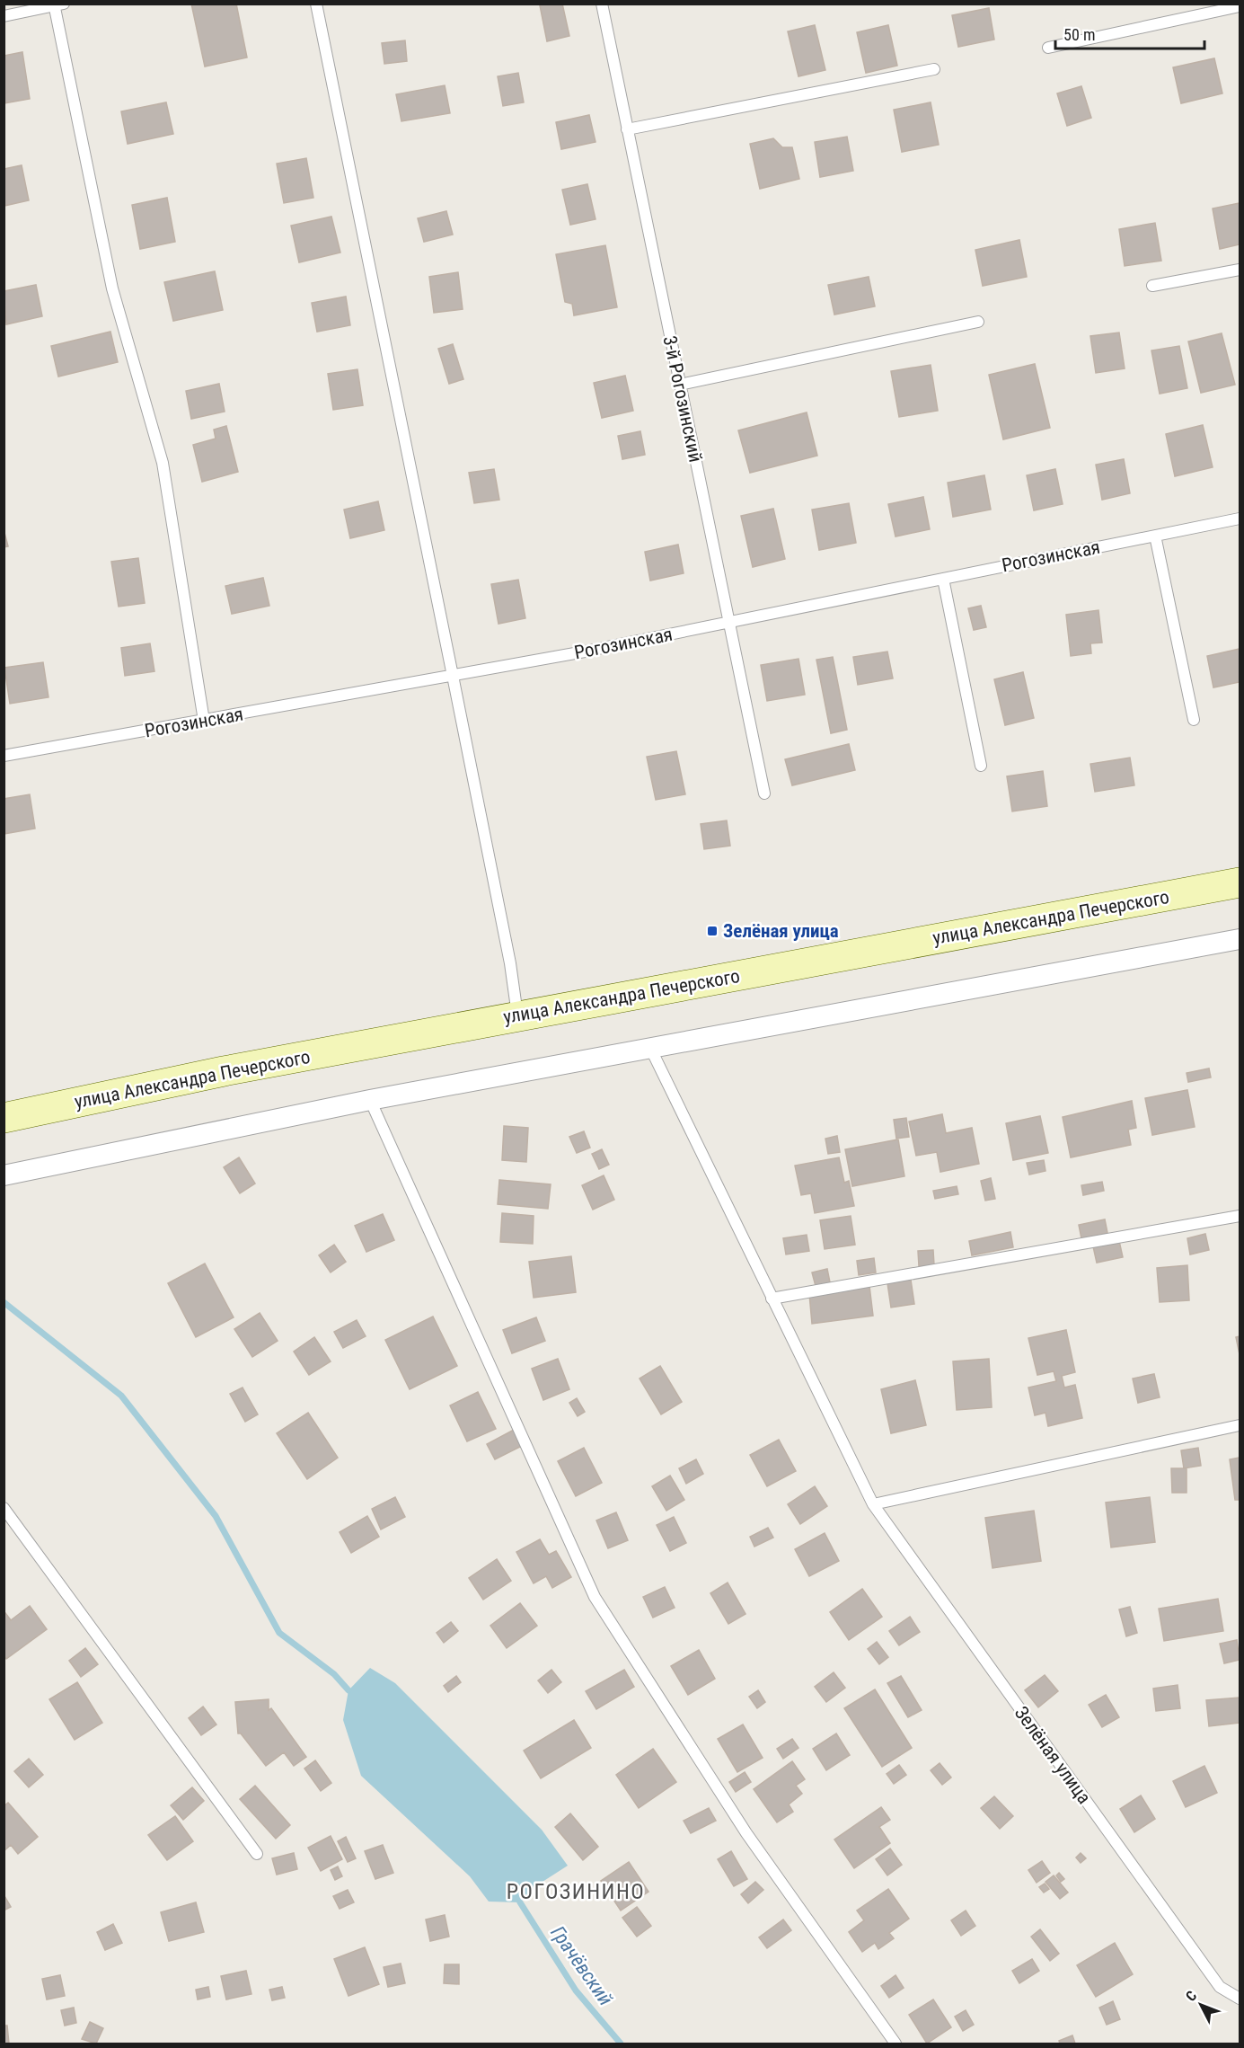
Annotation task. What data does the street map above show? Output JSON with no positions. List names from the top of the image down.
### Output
{
  "streets": {
    "main road": ["улица Александра Печерского"],
    "lane": ["3-й Рогозинский", "Рогозинская", "Зелёная улица"]
  },
  "crossings": [
    ["3-й Рогозинский", "Рогозинская"]
  ],
  "districts": ["РОГОЗИНИНО"],
  "water": ["Грачёвский"],
  "places": {
    "transit": ["Зелёная улица"]
  },
  "scale_bar": "50 m",
  "north": "top left"
}
